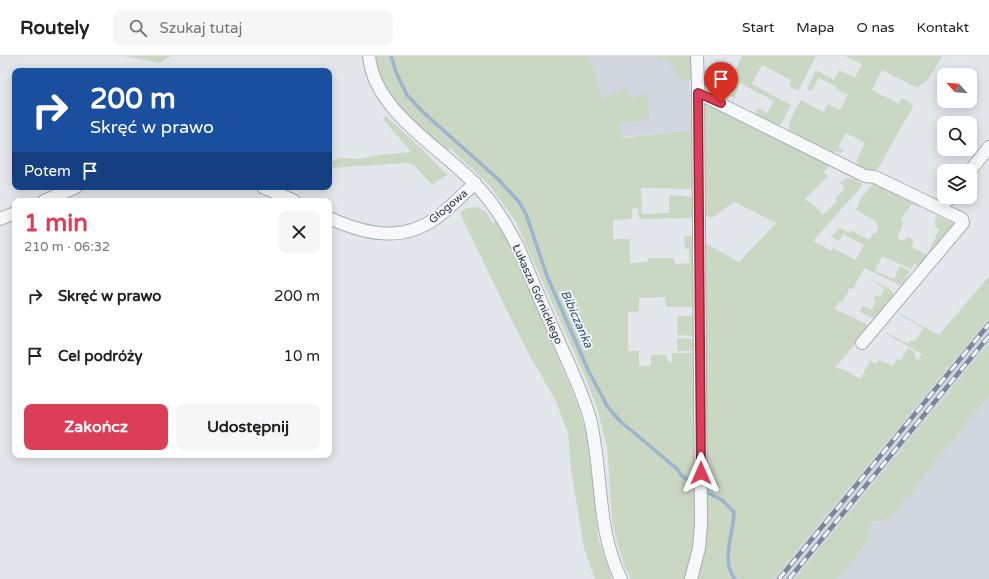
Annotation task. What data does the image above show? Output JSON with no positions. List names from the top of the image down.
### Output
{
  "streets": {
    "street": ["Głogowa", "Łukasza Górnickiego"]
  },
  "crossings": [
    ["Głogowa", "Łukasza Górnickiego"]
  ],
  "water": ["Bibiczanka"],
  "north": "top left",
  "page": {
    "header": "Routely",
    "search": "Szukaj tutaj",
    "nav": [
      "Start",
      "Mapa",
      "O nas",
      "Kontakt"
    ],
    "turn": ["200 m", "Skręć w prawo"],
    "then": "Potem",
    "heading": ["1 min", "210 m · 06:32"],
    "list": [
      {
        "name": "Skręć w prawo",
        "value": "200 m"
      },
      {
        "name": "Cel podróży",
        "value": "10 m"
      }
    ],
    "buttons": ["Zakończ", "Udostępnij"]
  }
}
